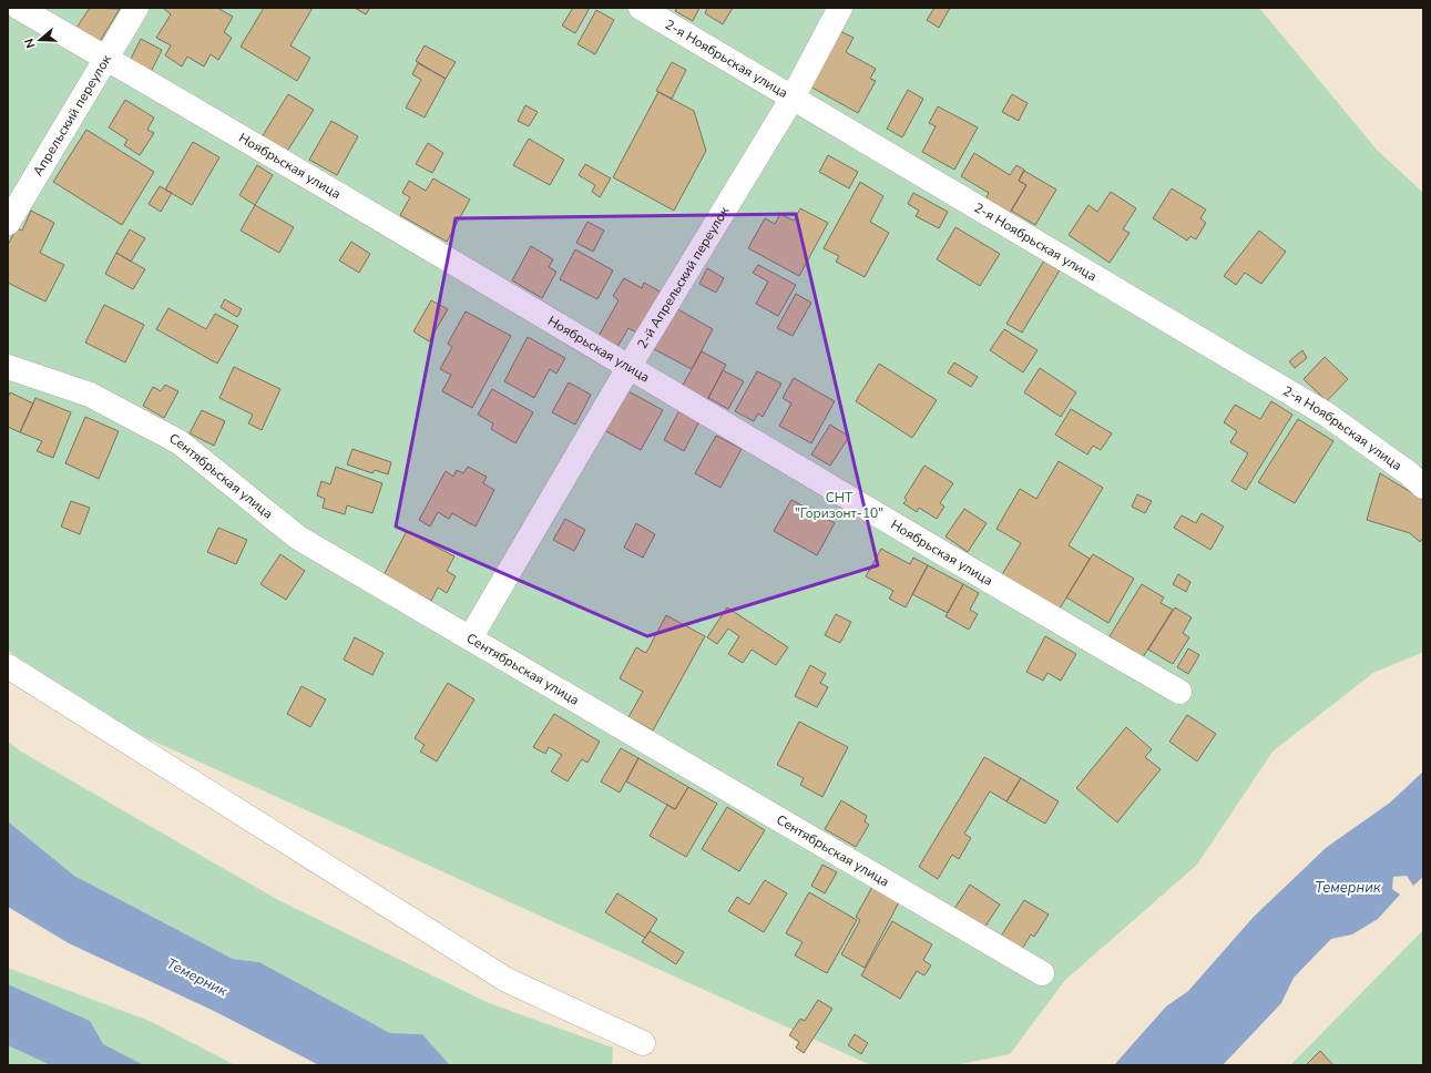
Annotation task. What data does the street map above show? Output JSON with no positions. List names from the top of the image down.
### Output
{
  "streets": {
    "street": [
      "2-я Ноябрьская улица",
      "Апрельский переулок",
      "Ноябрьская улица",
      "2-й Апрельский переулок",
      "Сентябрьская улица"
    ]
  },
  "crossings": [
    ["2-я Ноябрьская улица", "2-й Апрельский переулок"],
    ["Апрельский переулок", "Ноябрьская улица"],
    ["Ноябрьская улица", "2-й Апрельский переулок"],
    ["2-й Апрельский переулок", "Сентябрьская улица"]
  ],
  "water": ["Темерник"],
  "parks": ["СНТ \"Горизонт-10\""],
  "north": "left"
}
